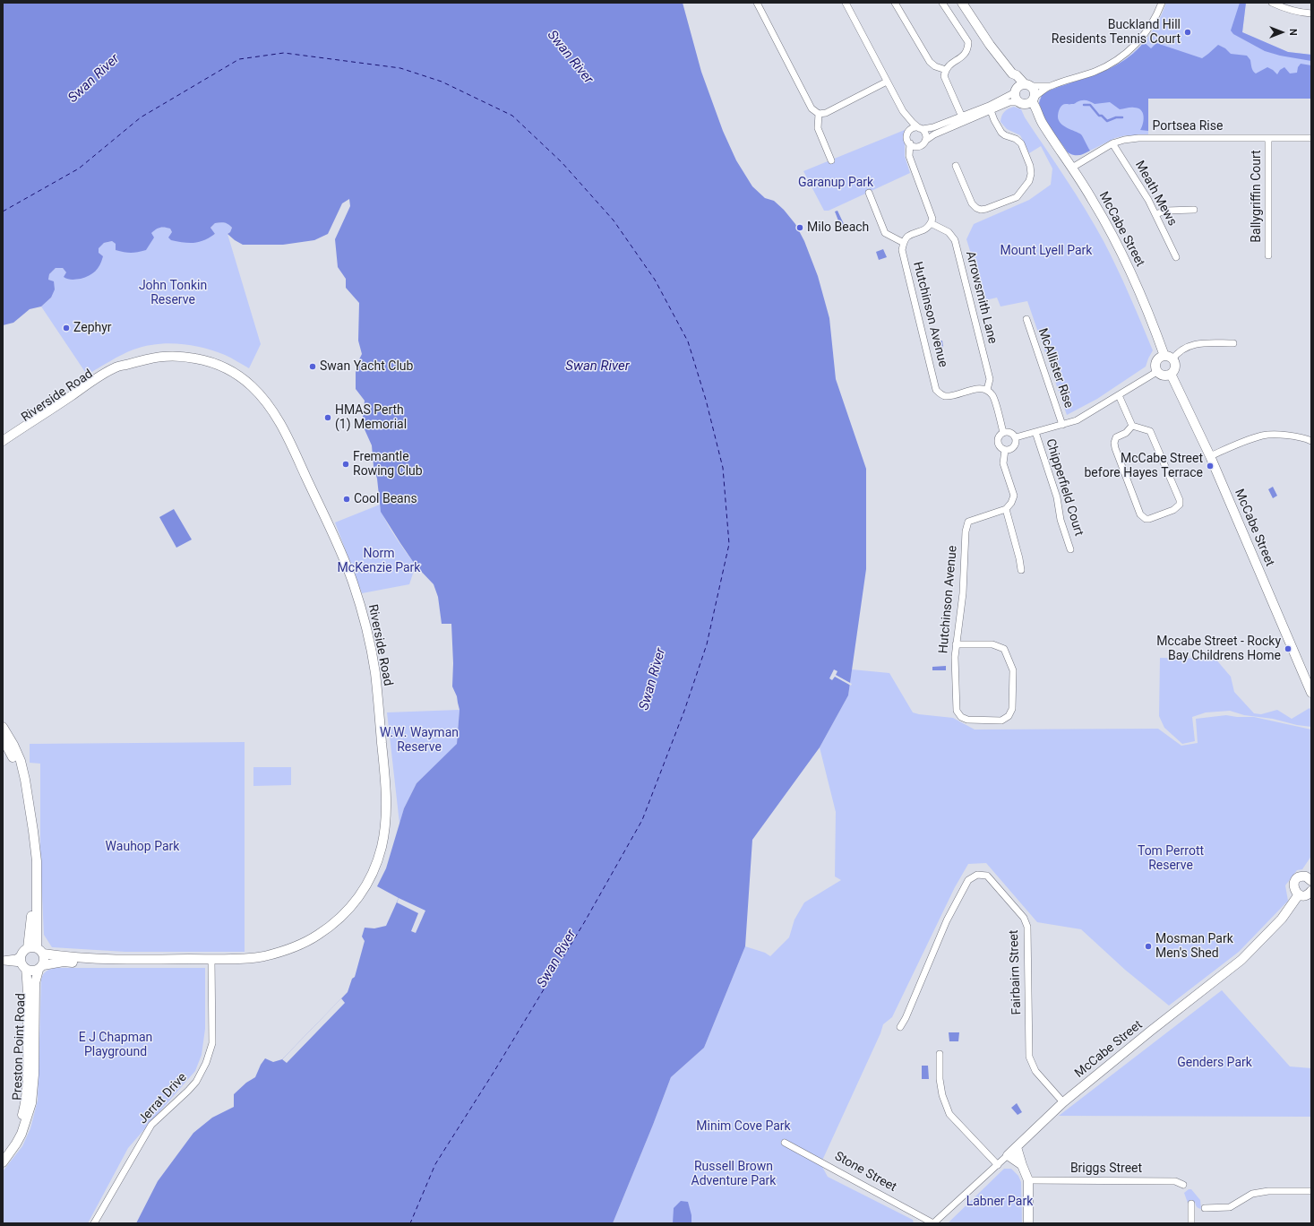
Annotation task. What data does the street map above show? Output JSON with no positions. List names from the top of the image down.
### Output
{
  "streets": {
    "street": [
      "Portsea Rise",
      "Meath Mews",
      "Ballygriffin Court",
      "McCabe Street",
      "Arrowsmith Lane",
      "Hutchinson Avenue",
      "McAllister Rise",
      "Riverside Road",
      "Chipperfield Court",
      "Fairbairn Street",
      "Preston Point Road",
      "Jerrat Drive",
      "Briggs Street",
      "Stone Street"
    ]
  },
  "crossings": [
    ["Portsea Rise", "Meath Mews"],
    ["Portsea Rise", "Ballygriffin Court"],
    ["Portsea Rise", "McCabe Street"],
    ["McCabe Street", "Fairbairn Street"],
    ["McCabe Street", "Stone Street"],
    ["Arrowsmith Lane", "Hutchinson Avenue"],
    ["Riverside Road", "Jerrat Drive"]
  ],
  "water": ["Swan River"],
  "parks": [
    "Garanup Park",
    "Mount Lyell Park",
    "John Tonkin Reserve",
    "Norm McKenzie Park",
    "W.W. Wayman Reserve",
    "Wauhop Park",
    "Tom Perrott Reserve",
    "E J Chapman Playground",
    "Genders Park",
    "Minim Cove Park",
    "Russell Brown Adventure Park",
    "Labner Park"
  ],
  "places": [
    "Buckland Hill Residents Tennis Court",
    "Milo Beach",
    "Zephyr",
    "Swan Yacht Club",
    "HMAS Perth (1) Memorial",
    "Fremantle Rowing Club",
    "McCabe Street before Hayes Terrace",
    "Cool Beans",
    "Mccabe Street - Rocky Bay Childrens Home",
    "Mosman Park Men's Shed"
  ],
  "north": "right"
}
